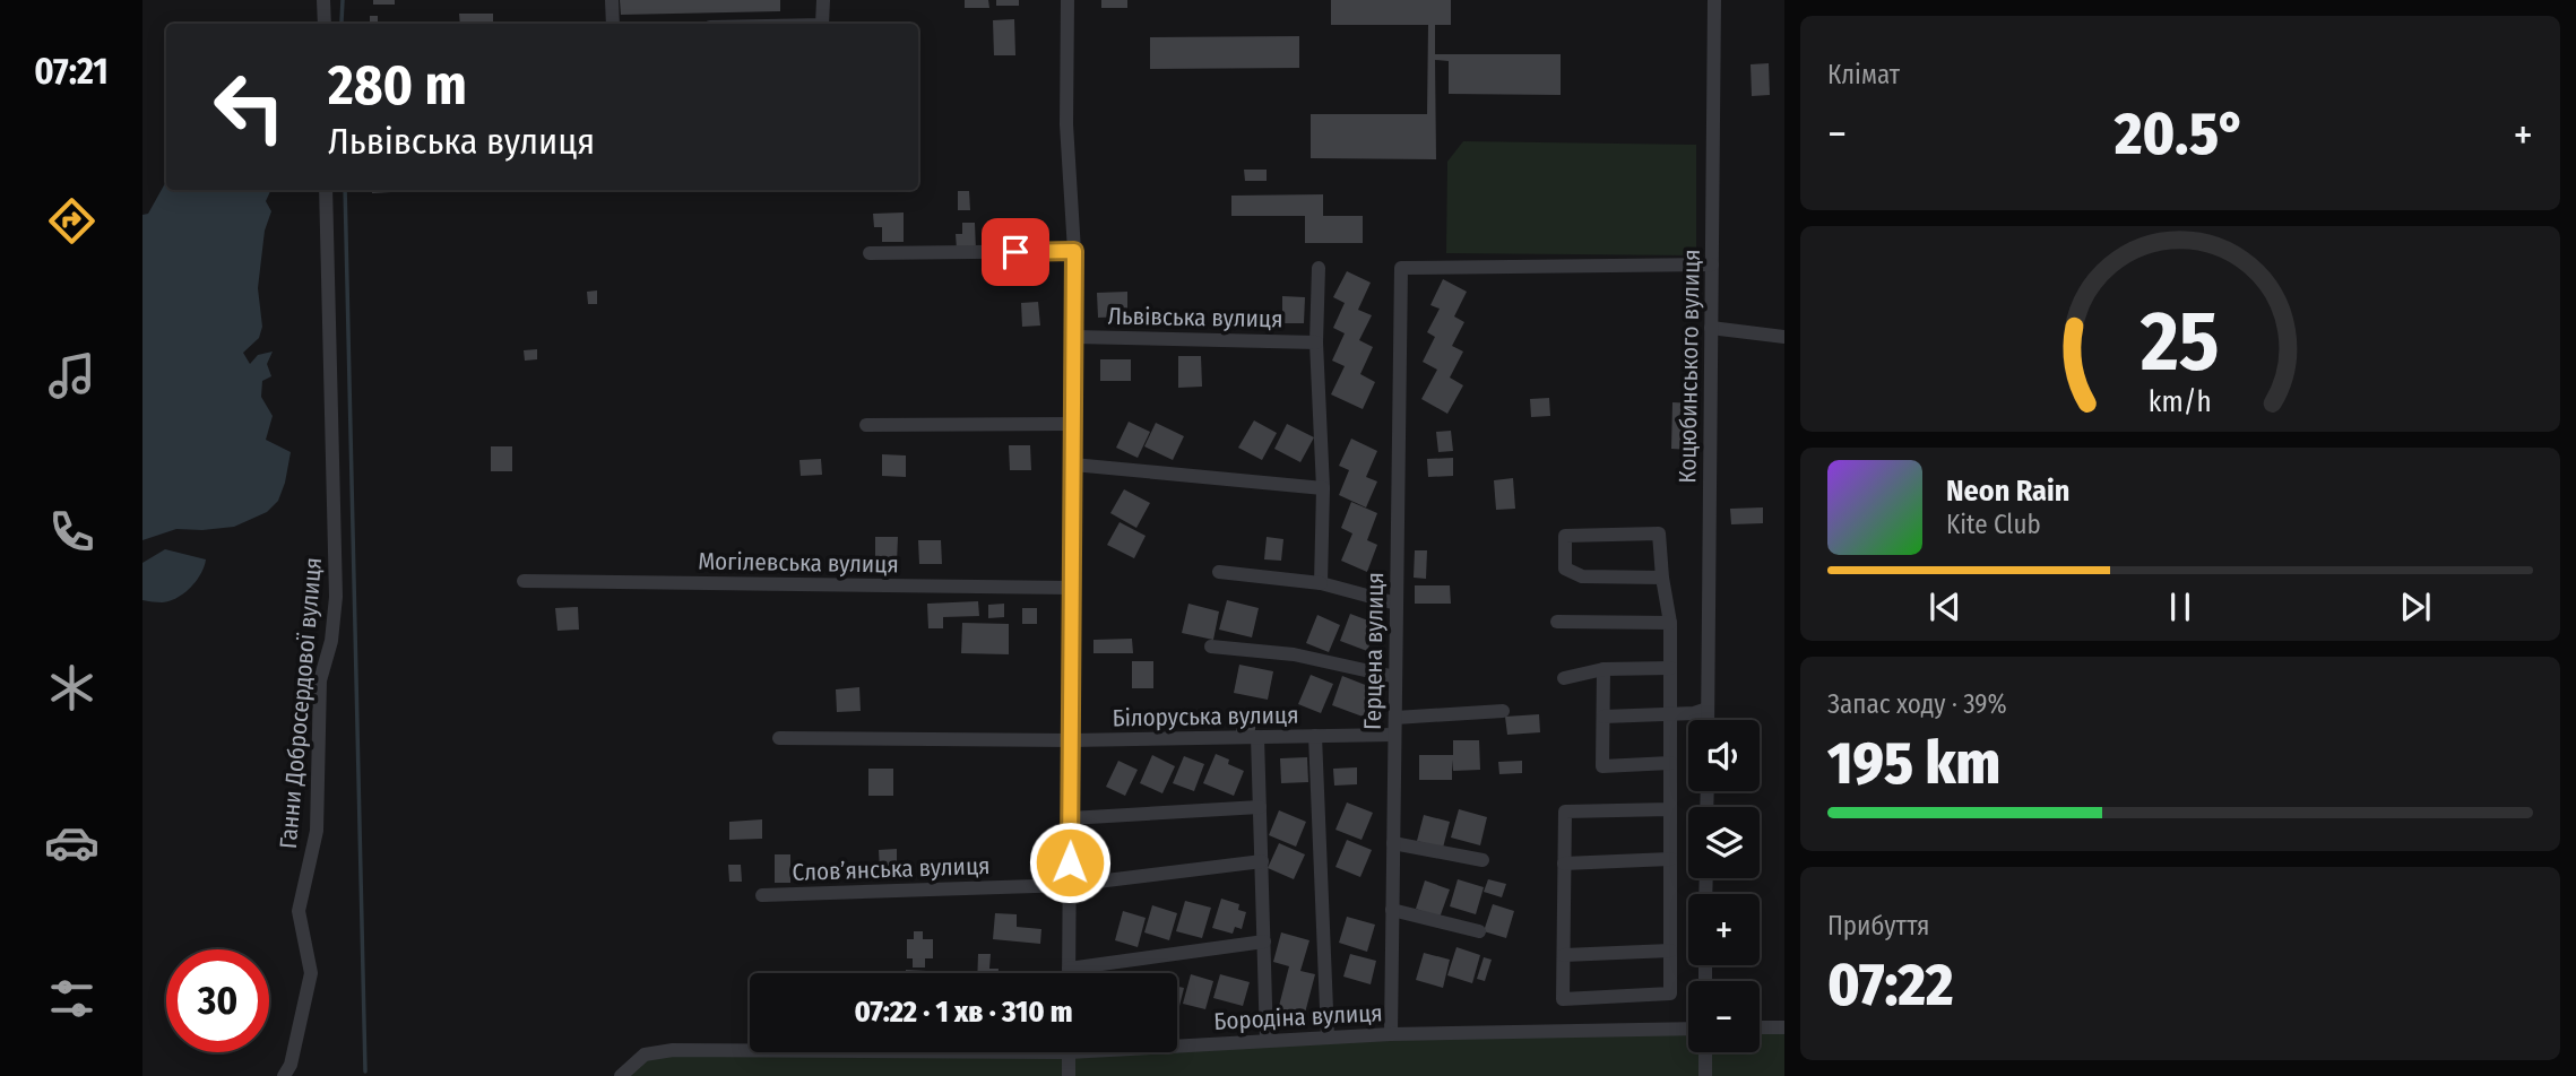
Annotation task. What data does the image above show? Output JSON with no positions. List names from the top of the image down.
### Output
{
  "streets": {
    "street": [
      "Львівська вулиця",
      "Коцюбинського вулиця",
      "Могілевська вулиця",
      "Герцена вулиця",
      "Ганни Добросердової вулиця",
      "Білоруська вулиця",
      "Слов’янська вулиця",
      "Бородіна вулиця"
    ]
  },
  "crossings": [
    ["Коцюбинського вулиця", "Герцена вулиця"],
    ["Герцена вулиця", "Білоруська вулиця"],
    ["Герцена вулиця", "Бородіна вулиця"]
  ],
  "page": {
    "tabs": "07:21",
    "tile": [
      "Клімат",
      ["Запас ходу · 39%", "195 km"],
      ["Прибуття", "07:22"]
    ],
    "turn": ["280 m", "Львівська вулиця"],
    "heat": ["−", "20.5°", "+"],
    "song": ["Neon Rain", "Kite Club"],
    "map_buttons": ["+", "−"],
    "limit": "30",
    "trip": "07:22 · 1 хв · 310 m",
    "gauge": ["25", "km/h"]
  }
}
